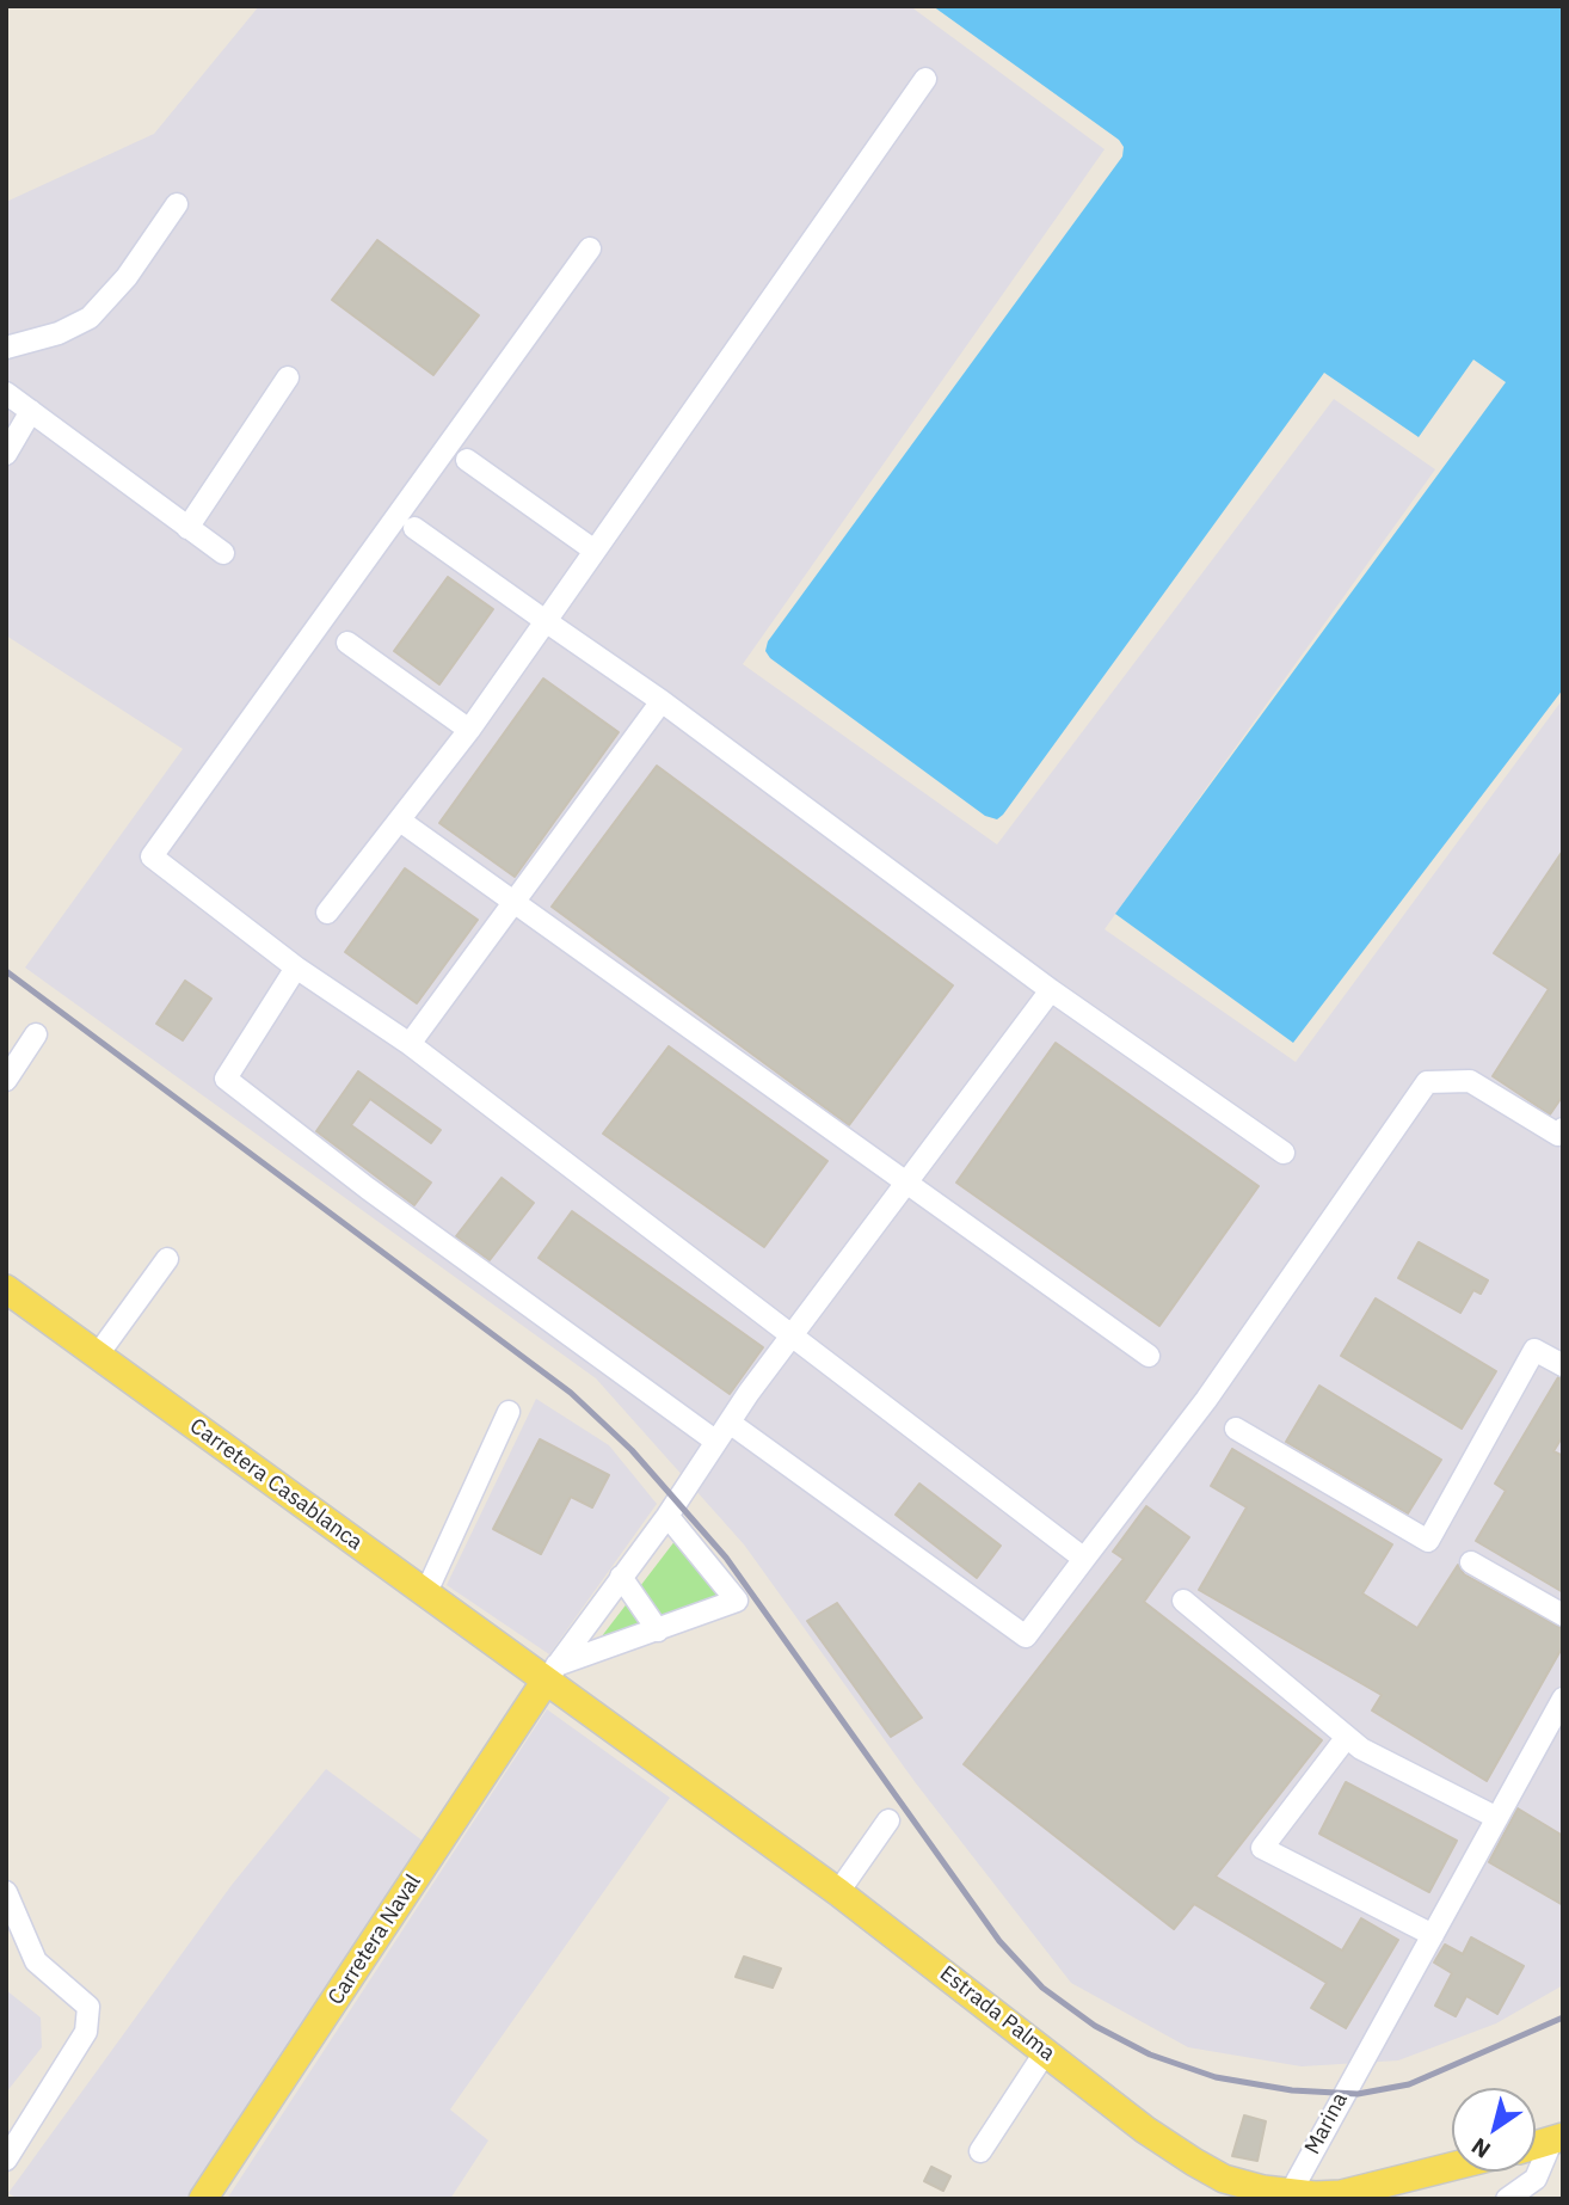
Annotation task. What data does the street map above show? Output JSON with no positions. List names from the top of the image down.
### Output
{
  "streets": {
    "main road": ["Carretera Casablanca", "Carretera Naval", "Estrada Palma"],
    "street": ["Marina"]
  },
  "crossings": [
    ["Carretera Casablanca", "Carretera Naval"],
    ["Carretera Casablanca", "Estrada Palma"],
    ["Carretera Naval", "Estrada Palma"],
    ["Estrada Palma", "Marina"]
  ],
  "north": "bottom left"
}
